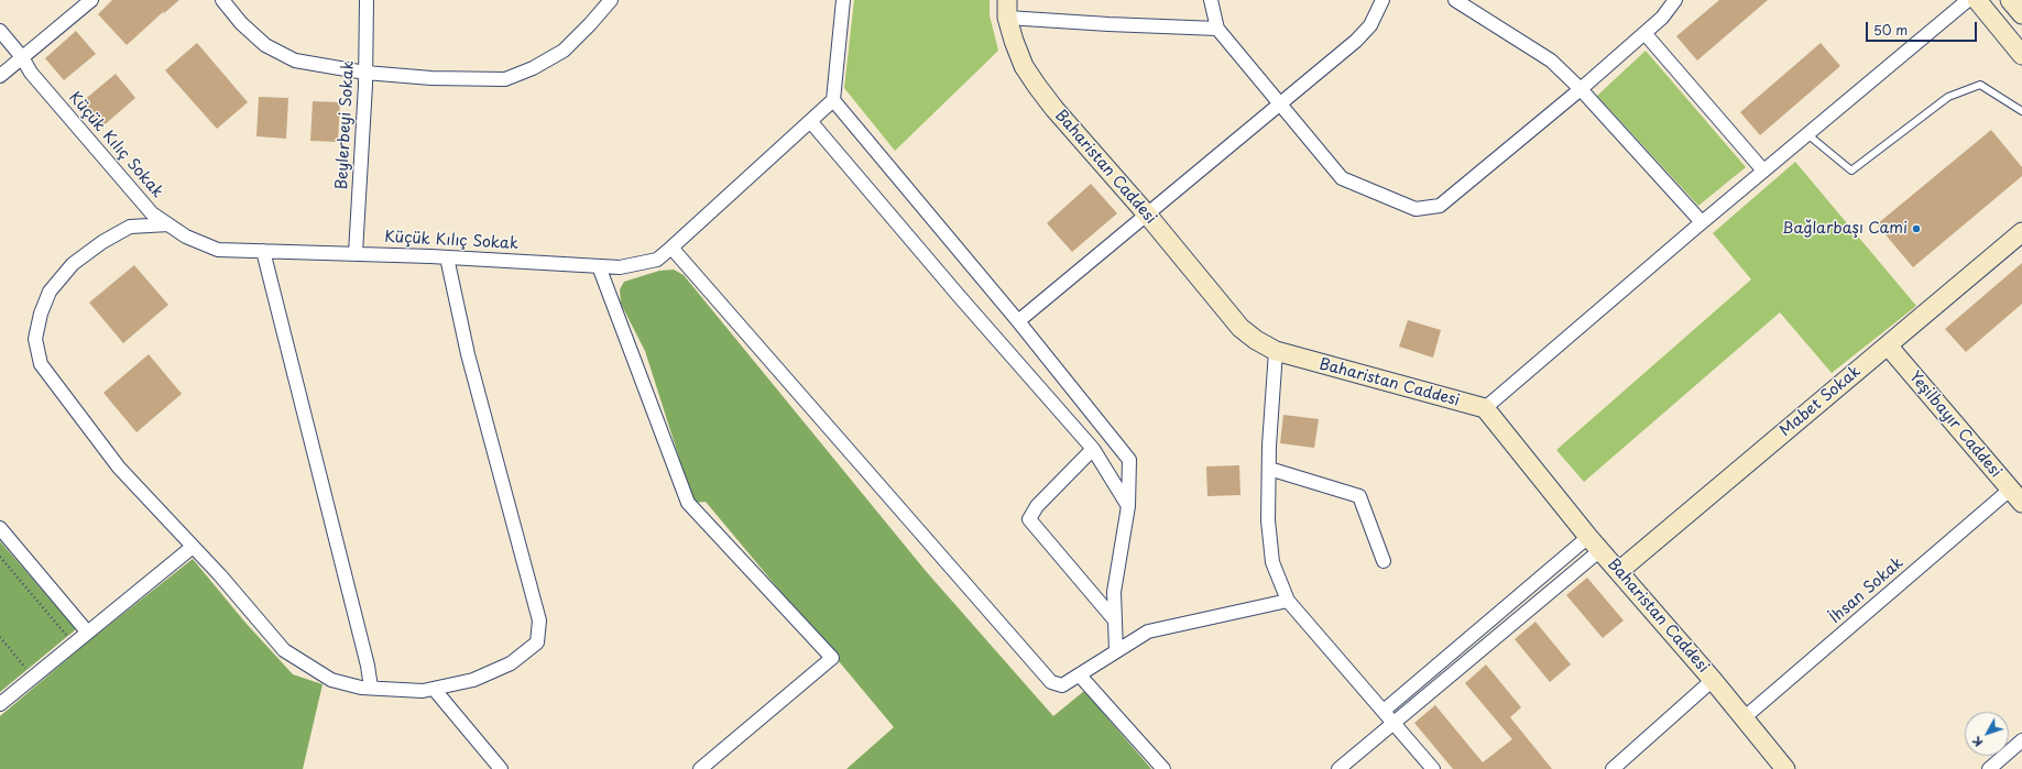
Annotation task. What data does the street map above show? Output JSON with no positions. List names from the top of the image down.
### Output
{
  "streets": {
    "street": [
      "Beylerbeyi Sokak",
      "Küçük Kılıç Sokak",
      "Baharistan Caddesi",
      "Mabet Sokak",
      "Yeşilbayır Caddesi",
      "İhsan Sokak"
    ]
  },
  "crossings": [
    ["Beylerbeyi Sokak", "Küçük Kılıç Sokak"],
    ["Baharistan Caddesi", "Mabet Sokak"],
    ["Baharistan Caddesi", "İhsan Sokak"],
    ["Mabet Sokak", "Yeşilbayır Caddesi"],
    ["Yeşilbayır Caddesi", "İhsan Sokak"]
  ],
  "places": ["Bağlarbaşı Cami"],
  "scale_bar": "50 m",
  "north": "bottom left"
}
